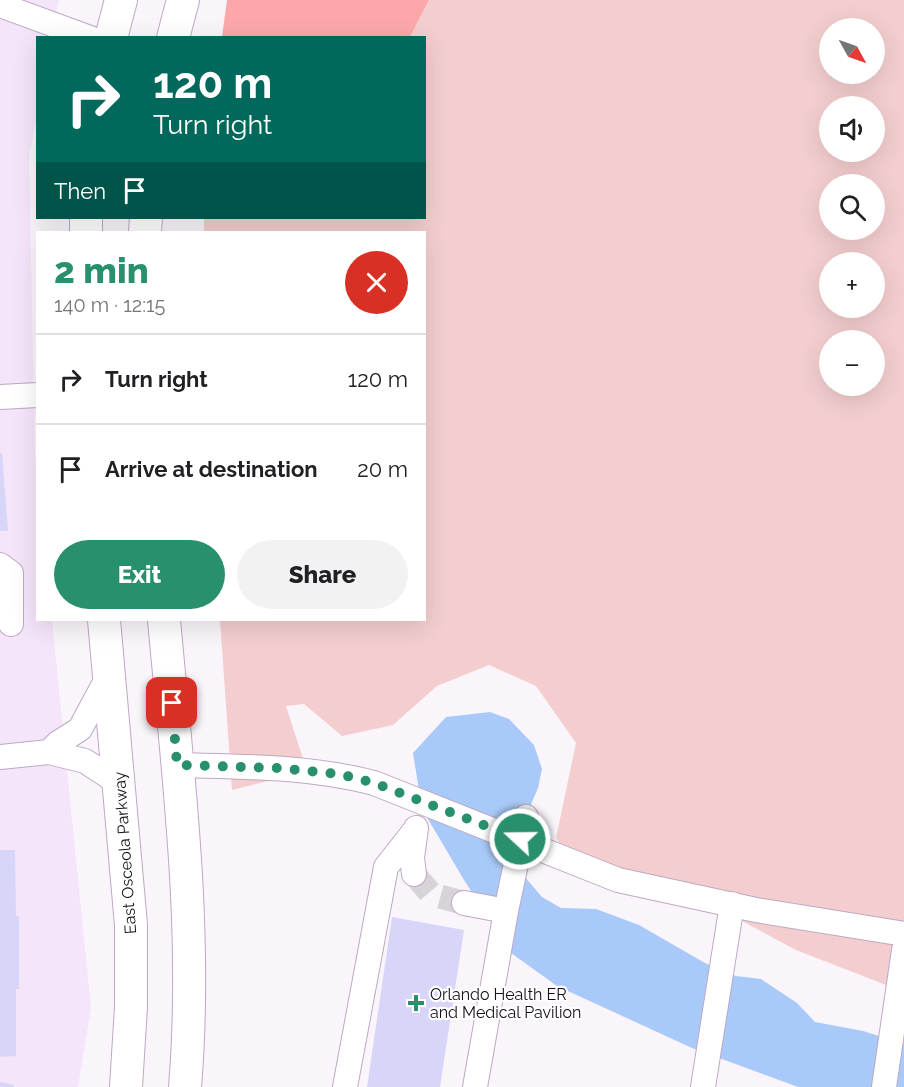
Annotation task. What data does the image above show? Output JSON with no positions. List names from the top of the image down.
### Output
{
  "streets": {
    "main road": ["East Osceola Parkway"]
  },
  "places": {
    "health": ["Orlando Health ER and Medical Pavilion"]
  },
  "north": "bottom right",
  "page": {
    "map_buttons": ["+", "−"],
    "turn": ["120 m", "Turn right"],
    "then": "Then",
    "heading": ["2 min", "140 m · 12:15"],
    "list": [
      {
        "name": "Turn right",
        "value": "120 m"
      },
      {
        "name": "Arrive at destination",
        "value": "20 m"
      }
    ],
    "buttons": ["Exit", "Share"]
  }
}
